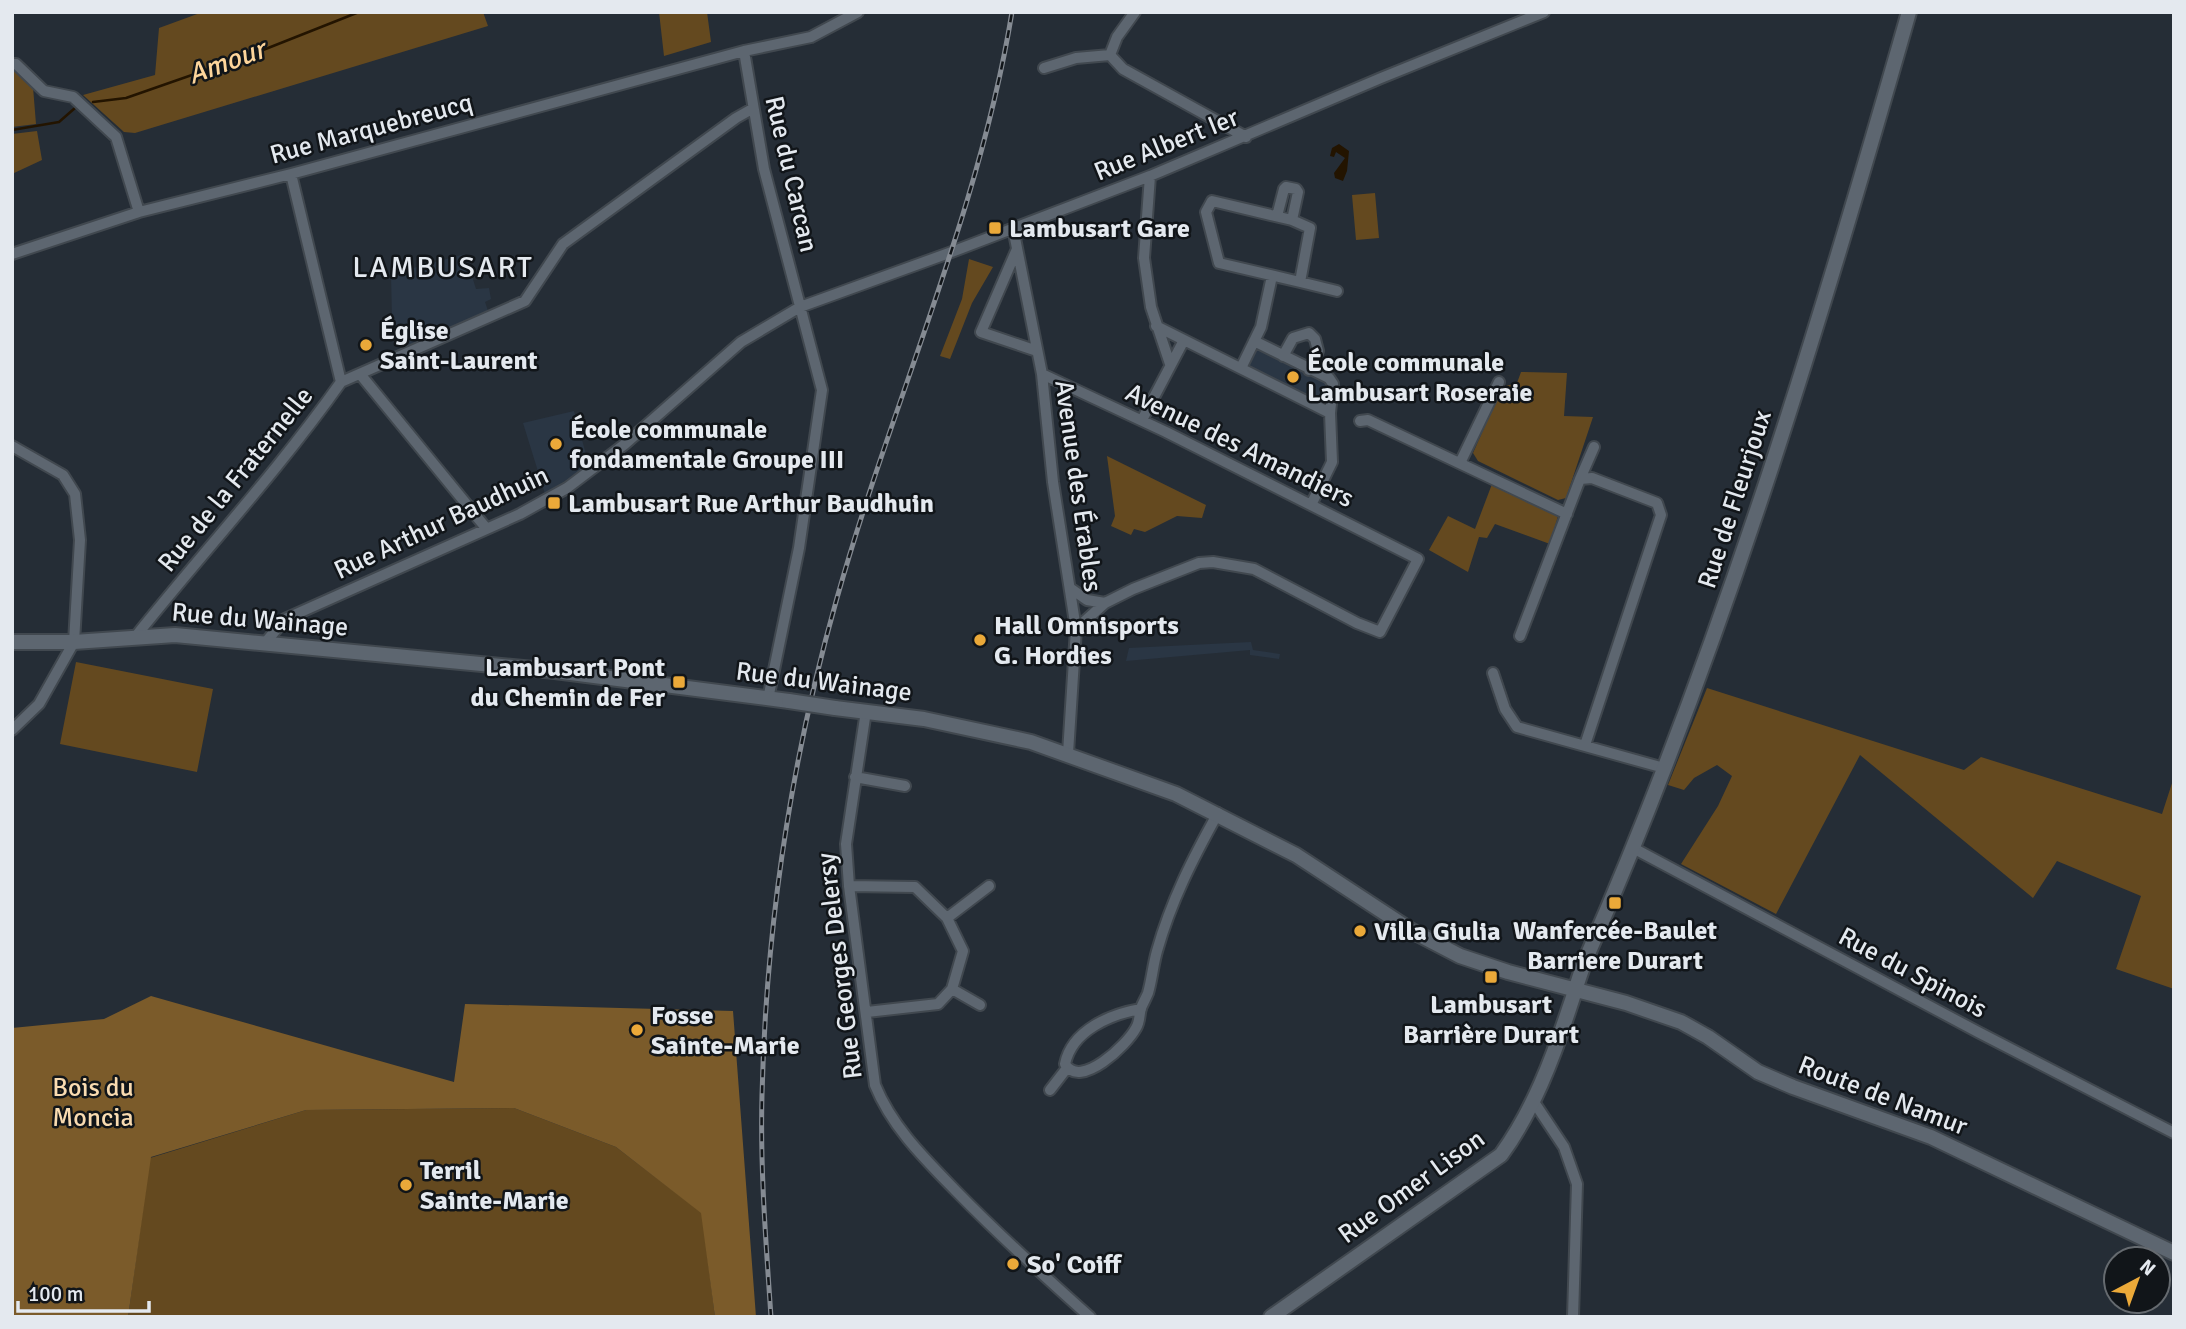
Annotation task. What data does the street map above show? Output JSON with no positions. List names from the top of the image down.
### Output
{
  "streets": {
    "main road": [
      "Rue de Fleurjoux",
      "Rue du Wainage",
      "Route de Namur",
      "Rue Omer Lison"
    ],
    "street": [
      "Rue Marquebreucq",
      "Rue Albert Ier",
      "Rue du Carcan",
      "Avenue des Amandiers",
      "Rue de la Fraternelle",
      "Avenue des Érables",
      "Rue Arthur Baudhuin",
      "Rue Georges Delersy",
      "Rue du Spinois"
    ]
  },
  "crossings": [
    ["Rue Marquebreucq", "Rue du Carcan"],
    ["Rue Albert Ier", "Rue du Carcan"],
    ["Rue Albert Ier", "Avenue des Érables"],
    ["Rue Albert Ier", "Rue Arthur Baudhuin"],
    ["Rue du Carcan", "Rue Arthur Baudhuin"],
    ["Rue du Carcan", "Rue du Wainage"],
    ["Avenue des Amandiers", "Avenue des Érables"],
    ["Rue de la Fraternelle", "Rue du Wainage"],
    ["Avenue des Érables", "Rue du Wainage"],
    ["Rue de Fleurjoux", "Rue du Wainage"],
    ["Rue de Fleurjoux", "Rue du Spinois"],
    ["Rue de Fleurjoux", "Route de Namur"],
    ["Rue de Fleurjoux", "Rue Omer Lison"],
    ["Rue Arthur Baudhuin", "Rue du Wainage"],
    ["Rue du Wainage", "Rue Georges Delersy"],
    ["Rue du Wainage", "Route de Namur"],
    ["Rue du Wainage", "Rue Omer Lison"],
    ["Route de Namur", "Rue Omer Lison"]
  ],
  "districts": ["LAMBUSART"],
  "water": ["Amour"],
  "parks": ["Bois du Moncia"],
  "places": {
    "transit": [
      "Lambusart Gare",
      "Lambusart Rue Arthur Baudhuin",
      "Lambusart Pont du Chemin de Fer",
      "Wanfercée-Baulet Barriere Durart",
      "Lambusart Barrière Durart"
    ],
    "other": [
      "Église Saint-Laurent",
      "École communale Lambusart Roseraie",
      "École communale fondamentale Groupe III",
      "Hall Omnisports G. Hordies",
      "Villa Giulia",
      "Fosse Sainte-Marie",
      "Terril Sainte-Marie",
      "So' Coiff"
    ]
  },
  "scale_bar": "100 m",
  "north": "top right"
}
